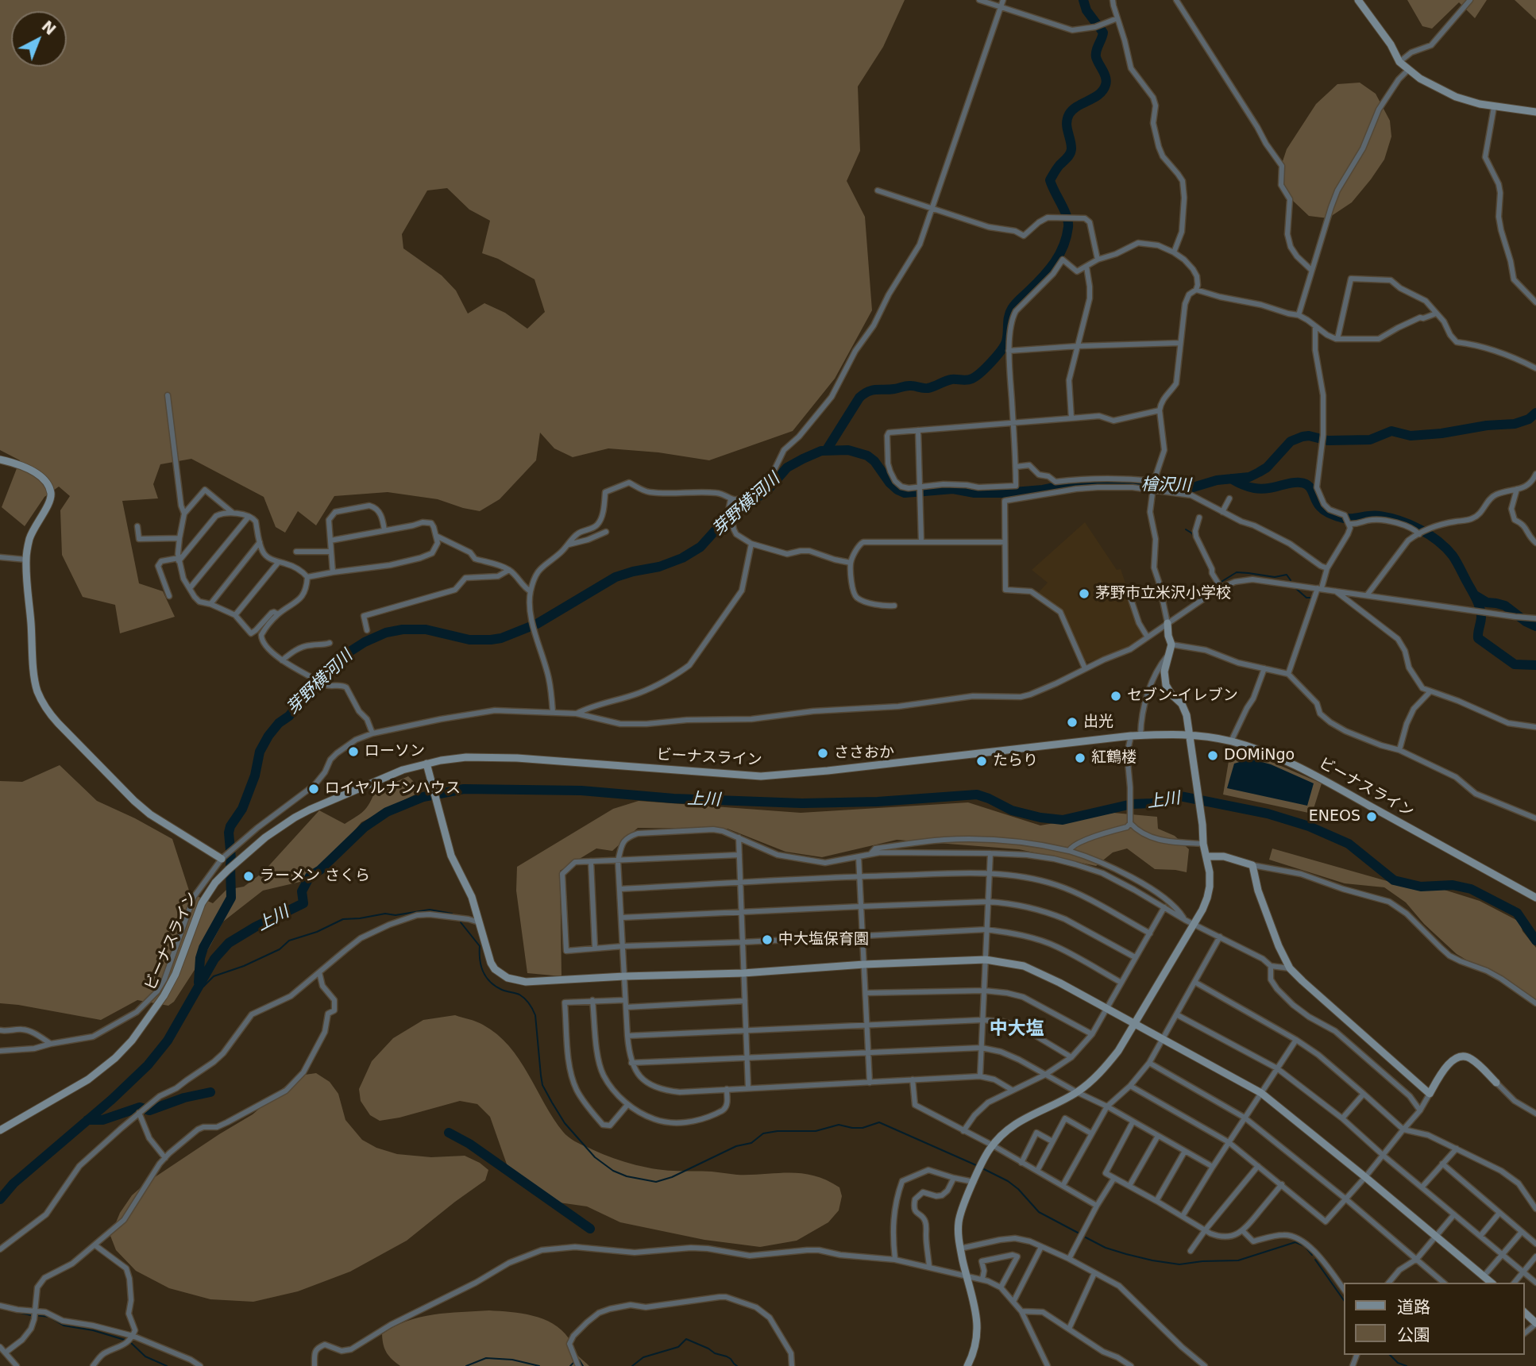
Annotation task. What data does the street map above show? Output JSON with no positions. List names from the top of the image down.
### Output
{
  "streets": {
    "street": ["ビーナスライン"]
  },
  "districts": ["中大塩"],
  "water": ["檜沢川", "芽野横河川", "上川"],
  "places": [
    "茅野市立米沢小学校",
    "セブン-イレブン",
    "出光",
    "ローソン",
    "ささおか",
    "DOMiNgo",
    "紅鶴楼",
    "たらり",
    "ロイヤルナンハウス",
    "ENEOS",
    "ラーメン さくら",
    "中大塩保育園"
  ],
  "legend": ["道路", "公園"],
  "north": "top right"
}
